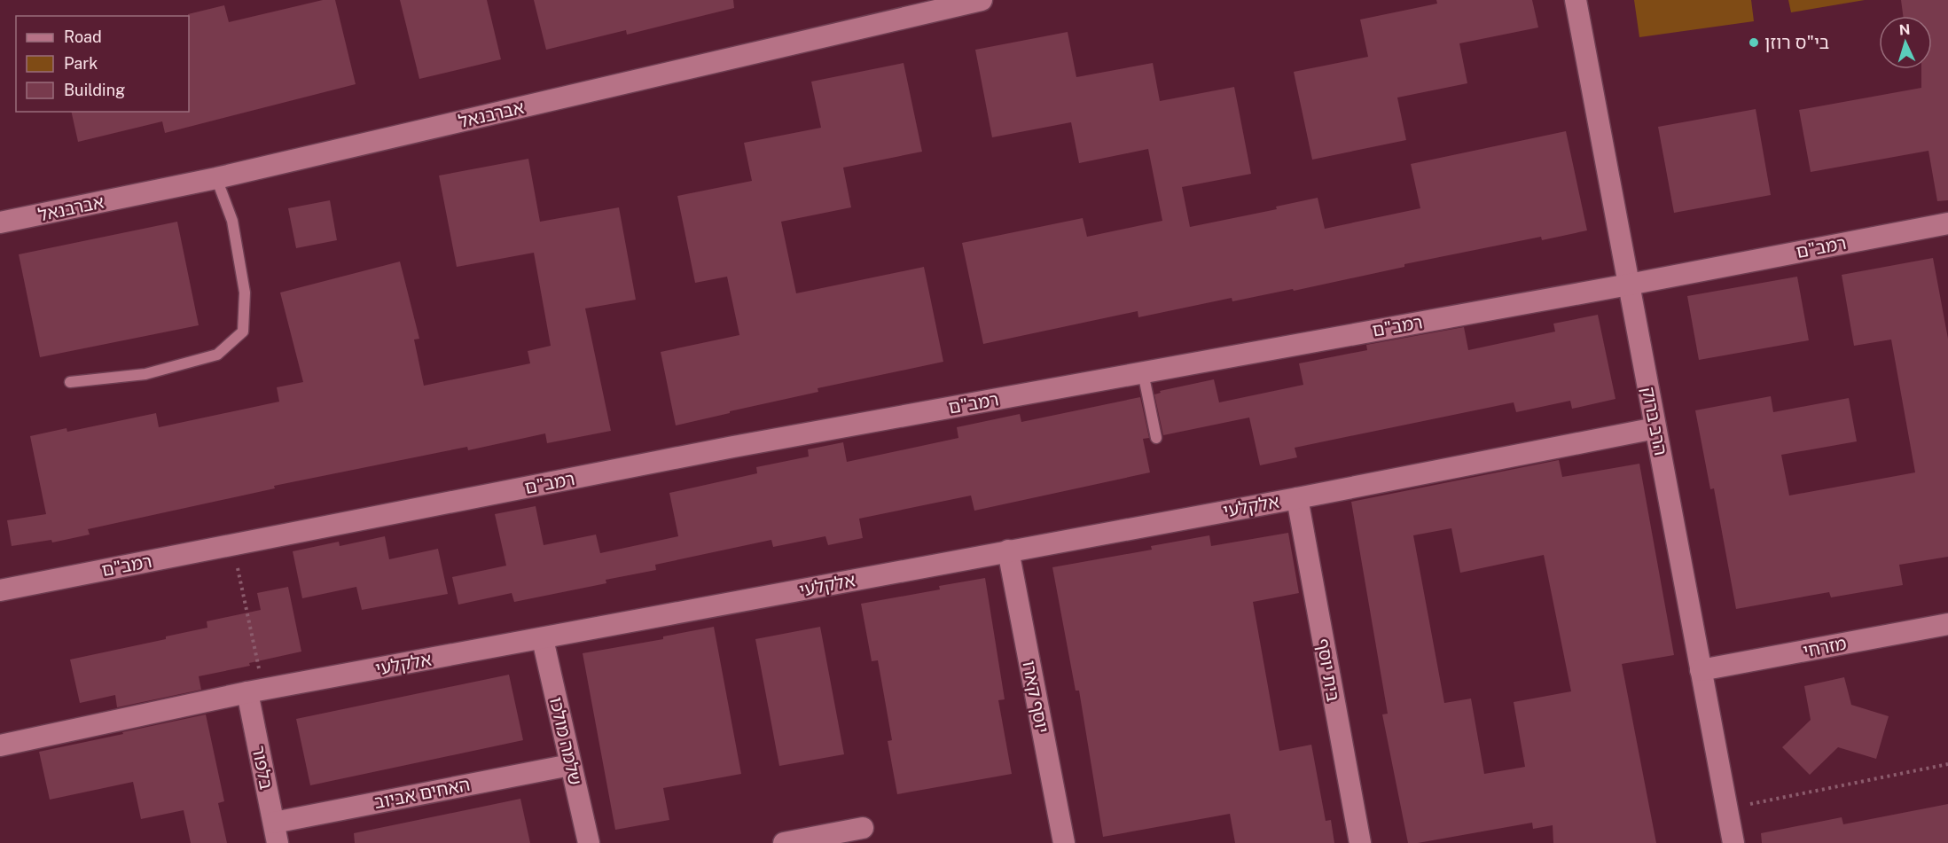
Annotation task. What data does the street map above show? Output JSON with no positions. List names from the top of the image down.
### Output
{
  "streets": {
    "street": [
      "אברבנאל",
      "רמב\"ם",
      "הרב ברוק",
      "אלקלעי",
      "מזרחי",
      "בית יוסף",
      "יוסף קארו",
      "שלמה מולכו",
      "בלפור",
      "האחים אביוב"
    ]
  },
  "crossings": [
    ["רמב\"ם", "הרב ברוק"],
    ["הרב ברוק", "אלקלעי"],
    ["הרב ברוק", "מזרחי"],
    ["אלקלעי", "בית יוסף"],
    ["אלקלעי", "יוסף קארו"],
    ["אלקלעי", "שלמה מולכו"],
    ["אלקלעי", "בלפור"],
    ["שלמה מולכו", "האחים אביוב"],
    ["בלפור", "האחים אביוב"]
  ],
  "places": ["בי\"ס רוזן"],
  "legend": ["Road", "Park", "Building"],
  "north": "top"
}
